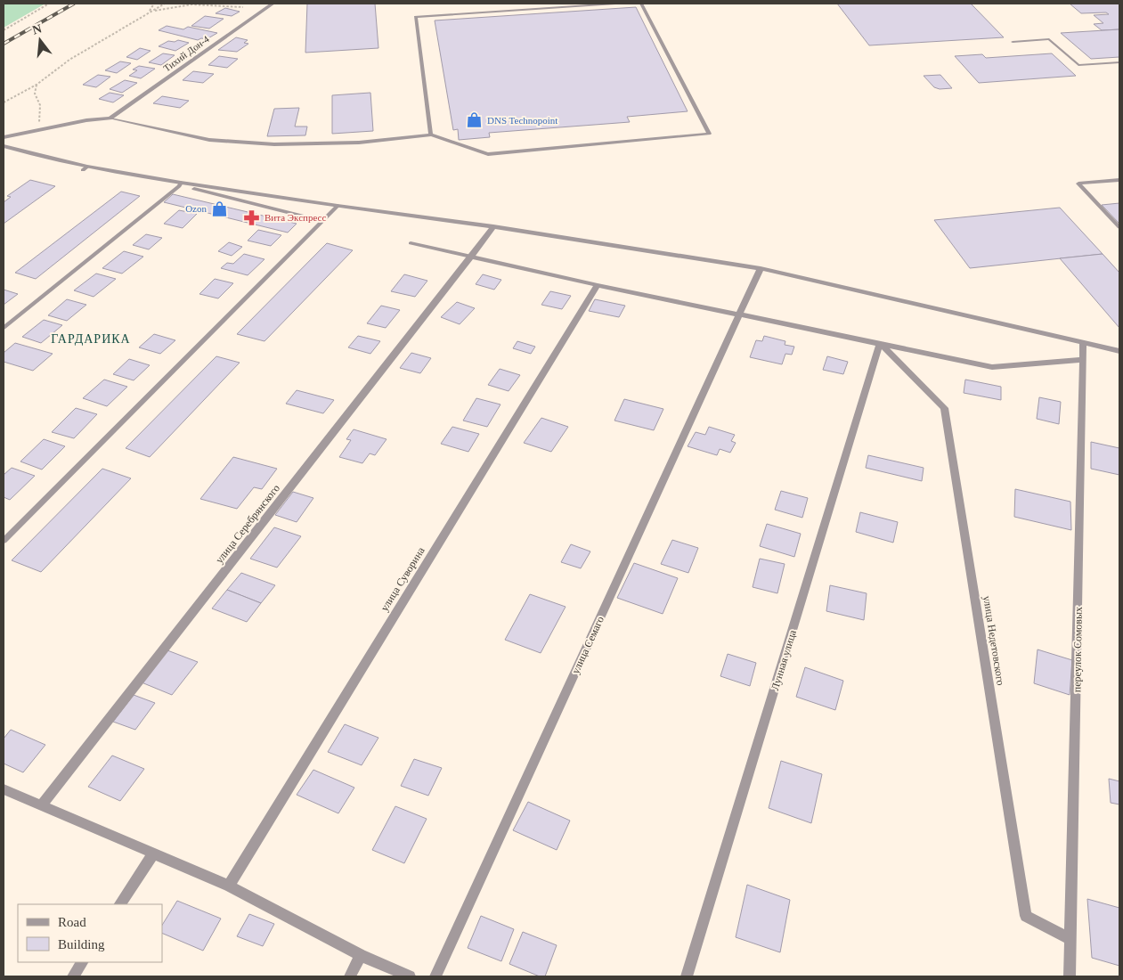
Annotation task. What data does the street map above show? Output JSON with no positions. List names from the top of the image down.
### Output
{
  "streets": {
    "street": [
      "Тихий Дон-4",
      "улица Серебрянского",
      "улица Суворина",
      "улица Недетовского",
      "улица Семаго",
      "переулок Сомовых",
      "Лунная улица"
    ]
  },
  "crossings": [
    ["улица Недетовского", "переулок Сомовых"],
    ["улица Недетовского", "Лунная улица"]
  ],
  "districts": ["ГАРДАРИКА"],
  "places": {
    "shop": ["DNS Technopoint", "Ozon"],
    "pharmacy": ["Вита Экспресс"]
  },
  "legend": ["Road", "Building"],
  "north": "top"
}
